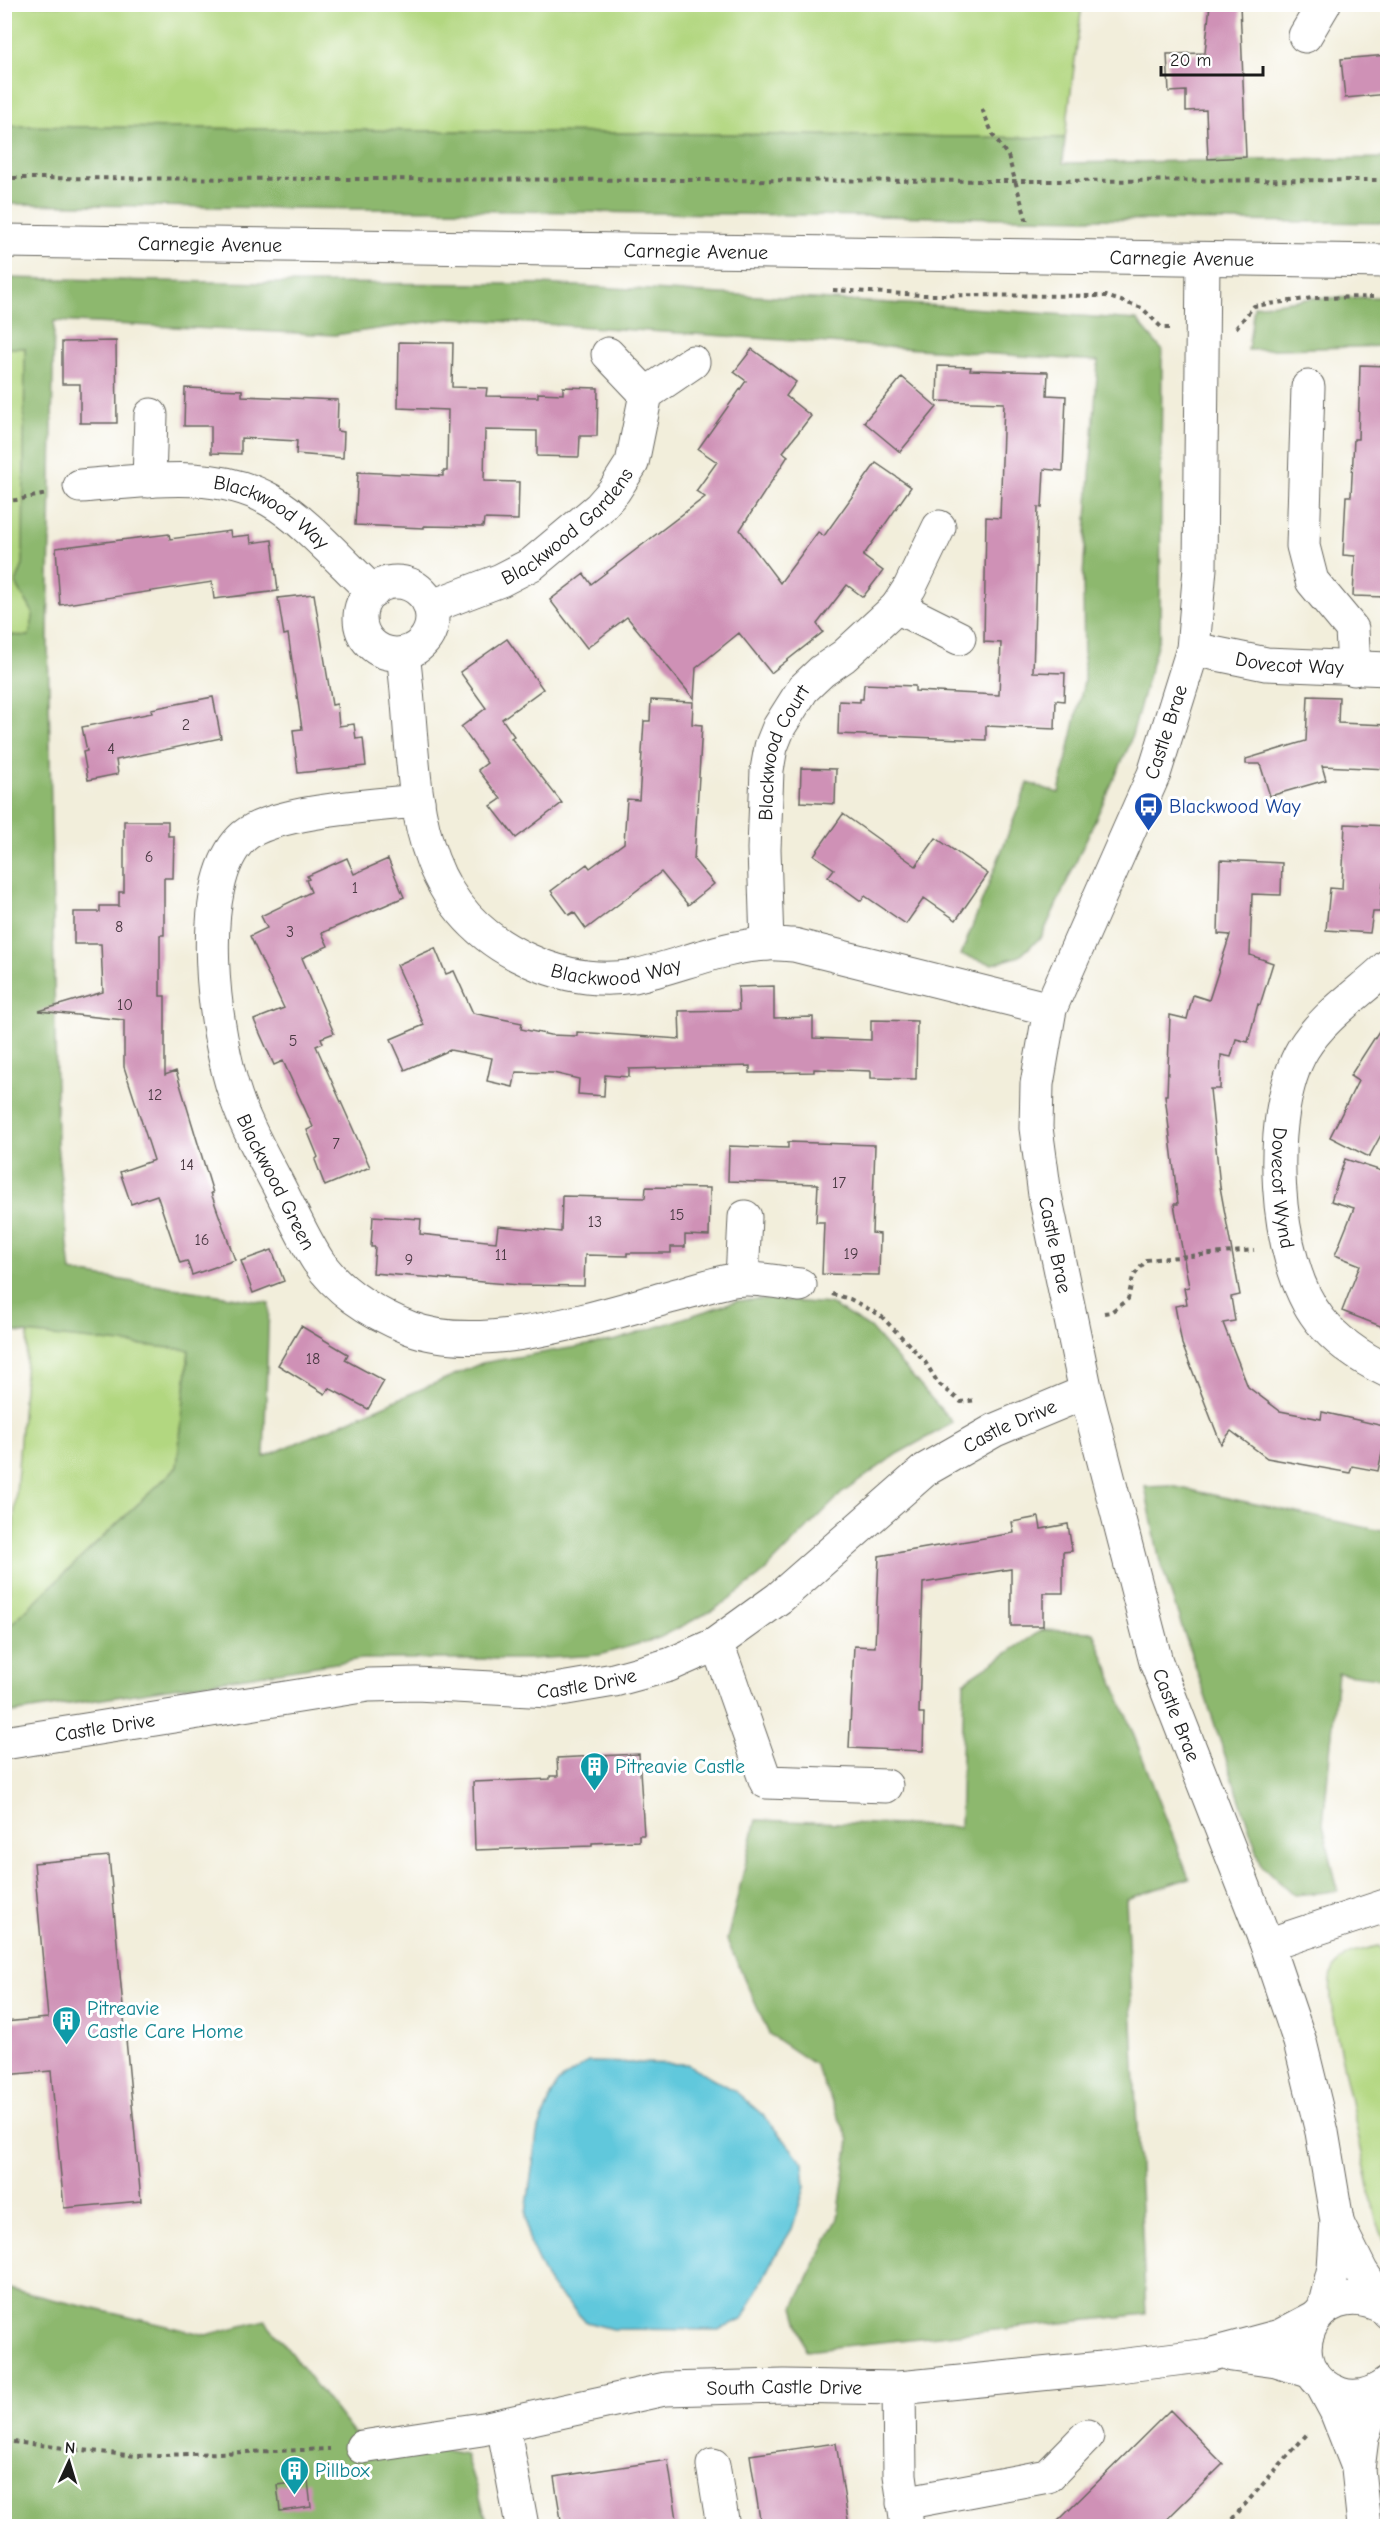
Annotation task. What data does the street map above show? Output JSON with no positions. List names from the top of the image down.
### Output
{
  "streets": {
    "street": [
      "Carnegie Avenue",
      "Blackwood Way",
      "Blackwood Gardens",
      "Dovecot Way",
      "Castle Brae",
      "Blackwood Court",
      "Blackwood Green",
      "Dovecot Wynd",
      "Castle Drive",
      "South Castle Drive"
    ]
  },
  "crossings": [
    ["Carnegie Avenue", "Castle Brae"],
    ["Blackwood Way", "Blackwood Gardens"],
    ["Blackwood Way", "Castle Brae"],
    ["Blackwood Way", "Blackwood Court"],
    ["Blackwood Way", "Blackwood Green"],
    ["Dovecot Way", "Castle Brae"],
    ["Castle Brae", "Castle Drive"],
    ["Castle Brae", "South Castle Drive"]
  ],
  "places": {
    "bus stop": ["Blackwood Way"],
    "building": ["Pitreavie Castle", "Pitreavie Castle Care Home", "Pillbox"]
  },
  "house_numbers": [
    "2",
    "4",
    "6",
    "1",
    "8",
    "3",
    "10",
    "5",
    "12",
    "7",
    "14",
    "17",
    "15",
    "13",
    "16",
    "19",
    "11",
    "9",
    "18"
  ],
  "scale_bar": "20 m",
  "north": "top"
}
